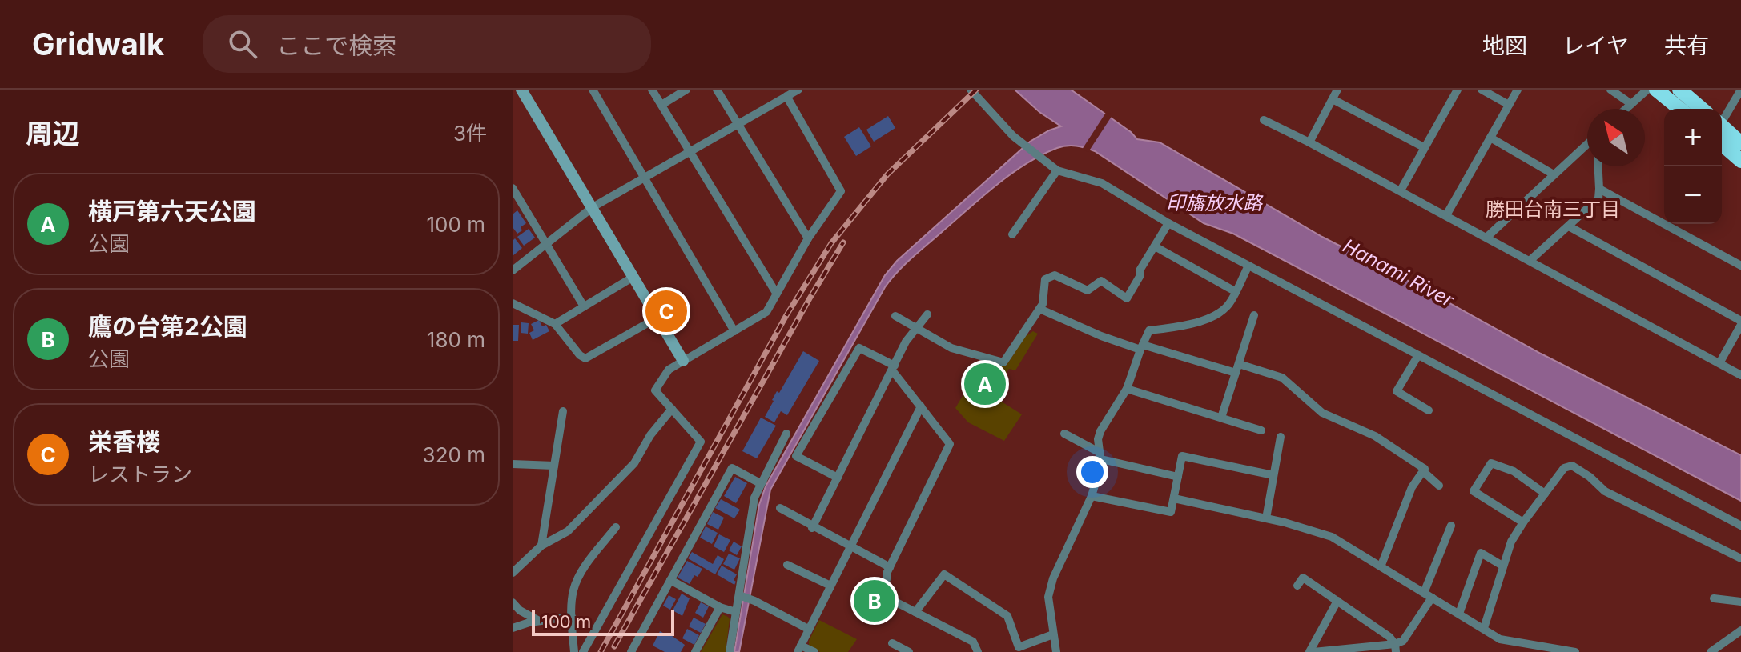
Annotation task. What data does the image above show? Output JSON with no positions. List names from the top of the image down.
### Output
{
  "districts": ["勝田台南三丁目"],
  "water": ["印旛放水路", "Hanami River"],
  "scale_bar": "100 m",
  "north": "top left",
  "page": {
    "header": "Gridwalk",
    "search": "ここで検索",
    "nav": ["地図", "レイヤ", "共有"],
    "heading": ["周辺", "3件"],
    "map_buttons": ["+", "−"],
    "list": [
      {
        "mark": "A",
        "name": "横戸第六天公園",
        "note": "公園",
        "value": "100 m"
      },
      {
        "mark": "B",
        "name": "鷹の台第2公園",
        "note": "公園",
        "value": "180 m"
      },
      {
        "mark": "C",
        "name": "栄香楼",
        "note": "レストラン",
        "value": "320 m"
      }
    ],
    "pins": ["C", "A", "B"],
    "scale": "100 m"
  }
}
